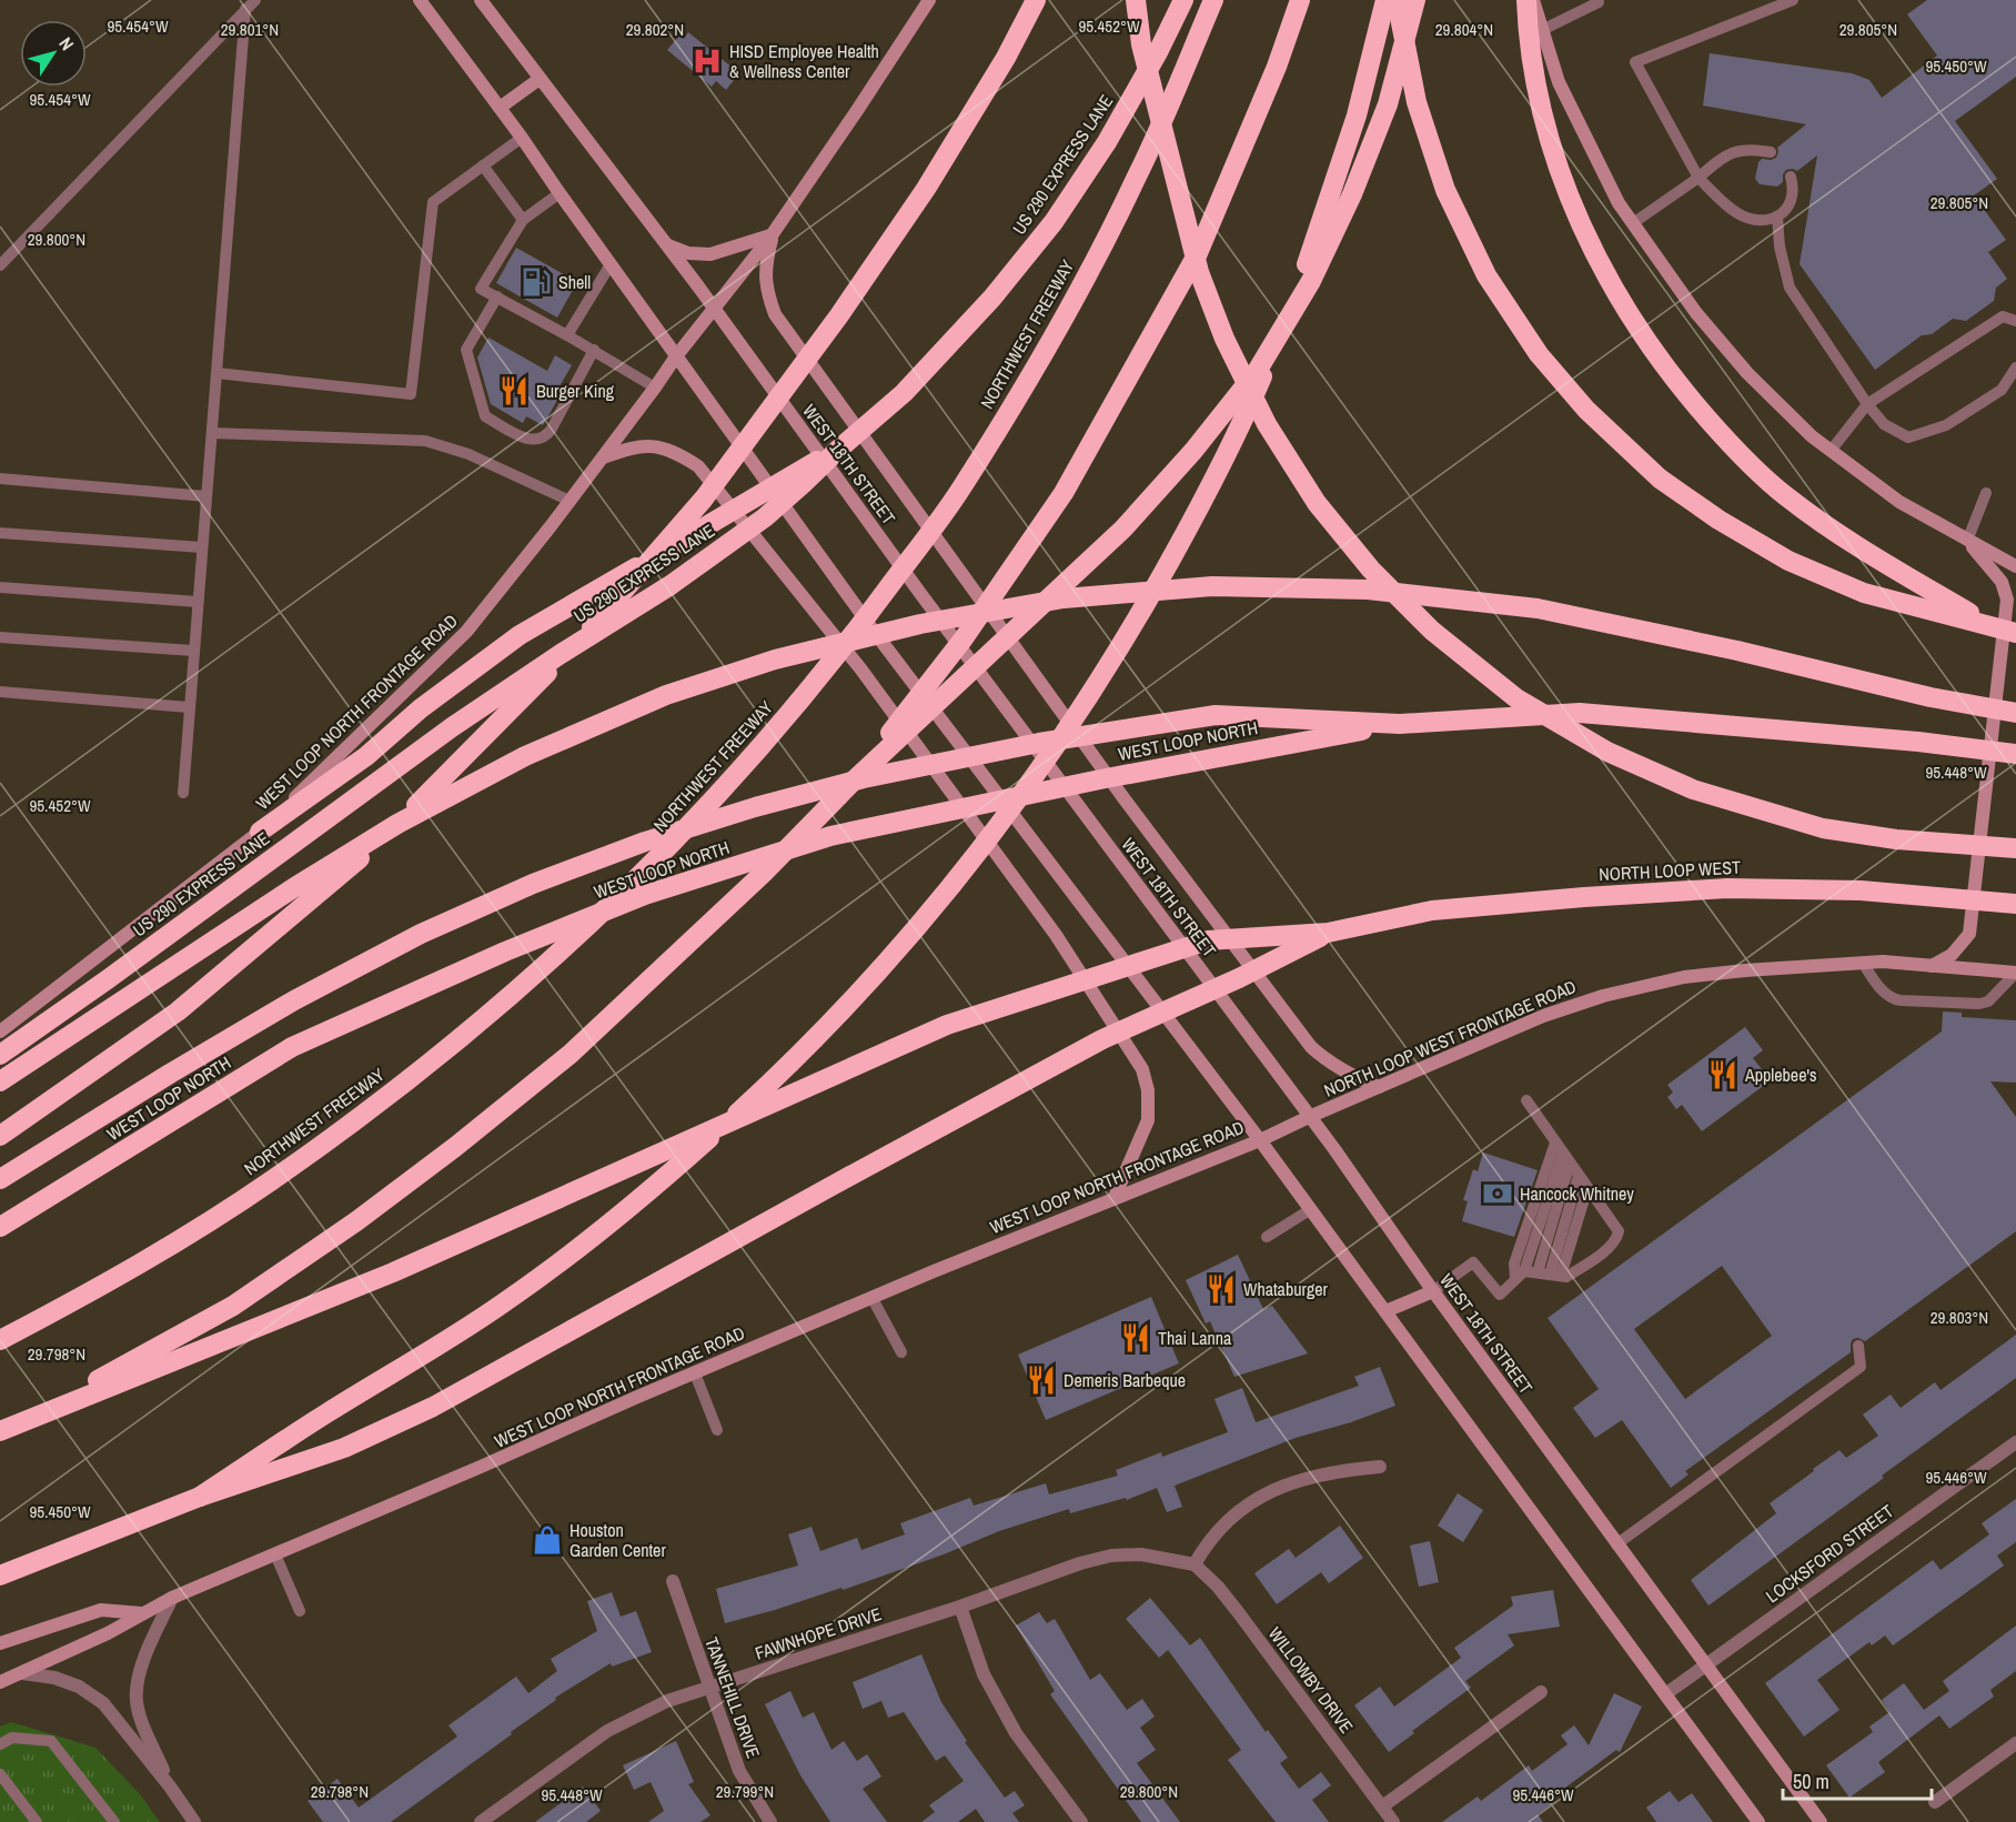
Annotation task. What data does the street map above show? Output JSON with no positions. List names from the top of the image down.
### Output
{
  "streets": {
    "highway": [
      "US 290 EXPRESS LANE",
      "NORTHWEST FREEWAY",
      "WEST LOOP NORTH",
      "NORTH LOOP WEST"
    ],
    "main road": ["WEST 18TH STREET", "WEST LOOP NORTH FRONTAGE ROAD", "NORTH LOOP WEST FRONTAGE ROAD"],
    "street": [
      "LOCKSFORD STREET",
      "FAWNHOPE DRIVE",
      "WILLOWBY DRIVE",
      "TANNEHILL DRIVE"
    ]
  },
  "crossings": [
    ["WEST 18TH STREET", "WEST LOOP NORTH FRONTAGE ROAD"],
    ["WEST 18TH STREET", "NORTH LOOP WEST FRONTAGE ROAD"],
    ["WEST 18TH STREET", "LOCKSFORD STREET"],
    ["WEST LOOP NORTH FRONTAGE ROAD", "NORTH LOOP WEST FRONTAGE ROAD"],
    ["FAWNHOPE DRIVE", "WILLOWBY DRIVE"],
    ["FAWNHOPE DRIVE", "TANNEHILL DRIVE"]
  ],
  "places": {
    "hospital": ["HISD Employee Health & Wellness Center"],
    "fuel station": ["Shell"],
    "restaurant": [
      "Burger King",
      "Applebee's",
      "Whataburger",
      "Thai Lanna",
      "Demeris Barbeque"
    ],
    "bank": ["Hancock Whitney"],
    "shop": ["Houston Garden Center"]
  },
  "scale_bar": "50 m",
  "north": "top right",
  "coordinates": [
    "95.452°W",
    "95.454°W",
    "29.801°N",
    "29.802°N",
    "29.804°N",
    "29.805°N",
    "95.450°W",
    "29.800°N",
    "95.448°W",
    "29.803°N",
    "29.798°N",
    "95.446°W",
    "29.799°N"
  ]
}
